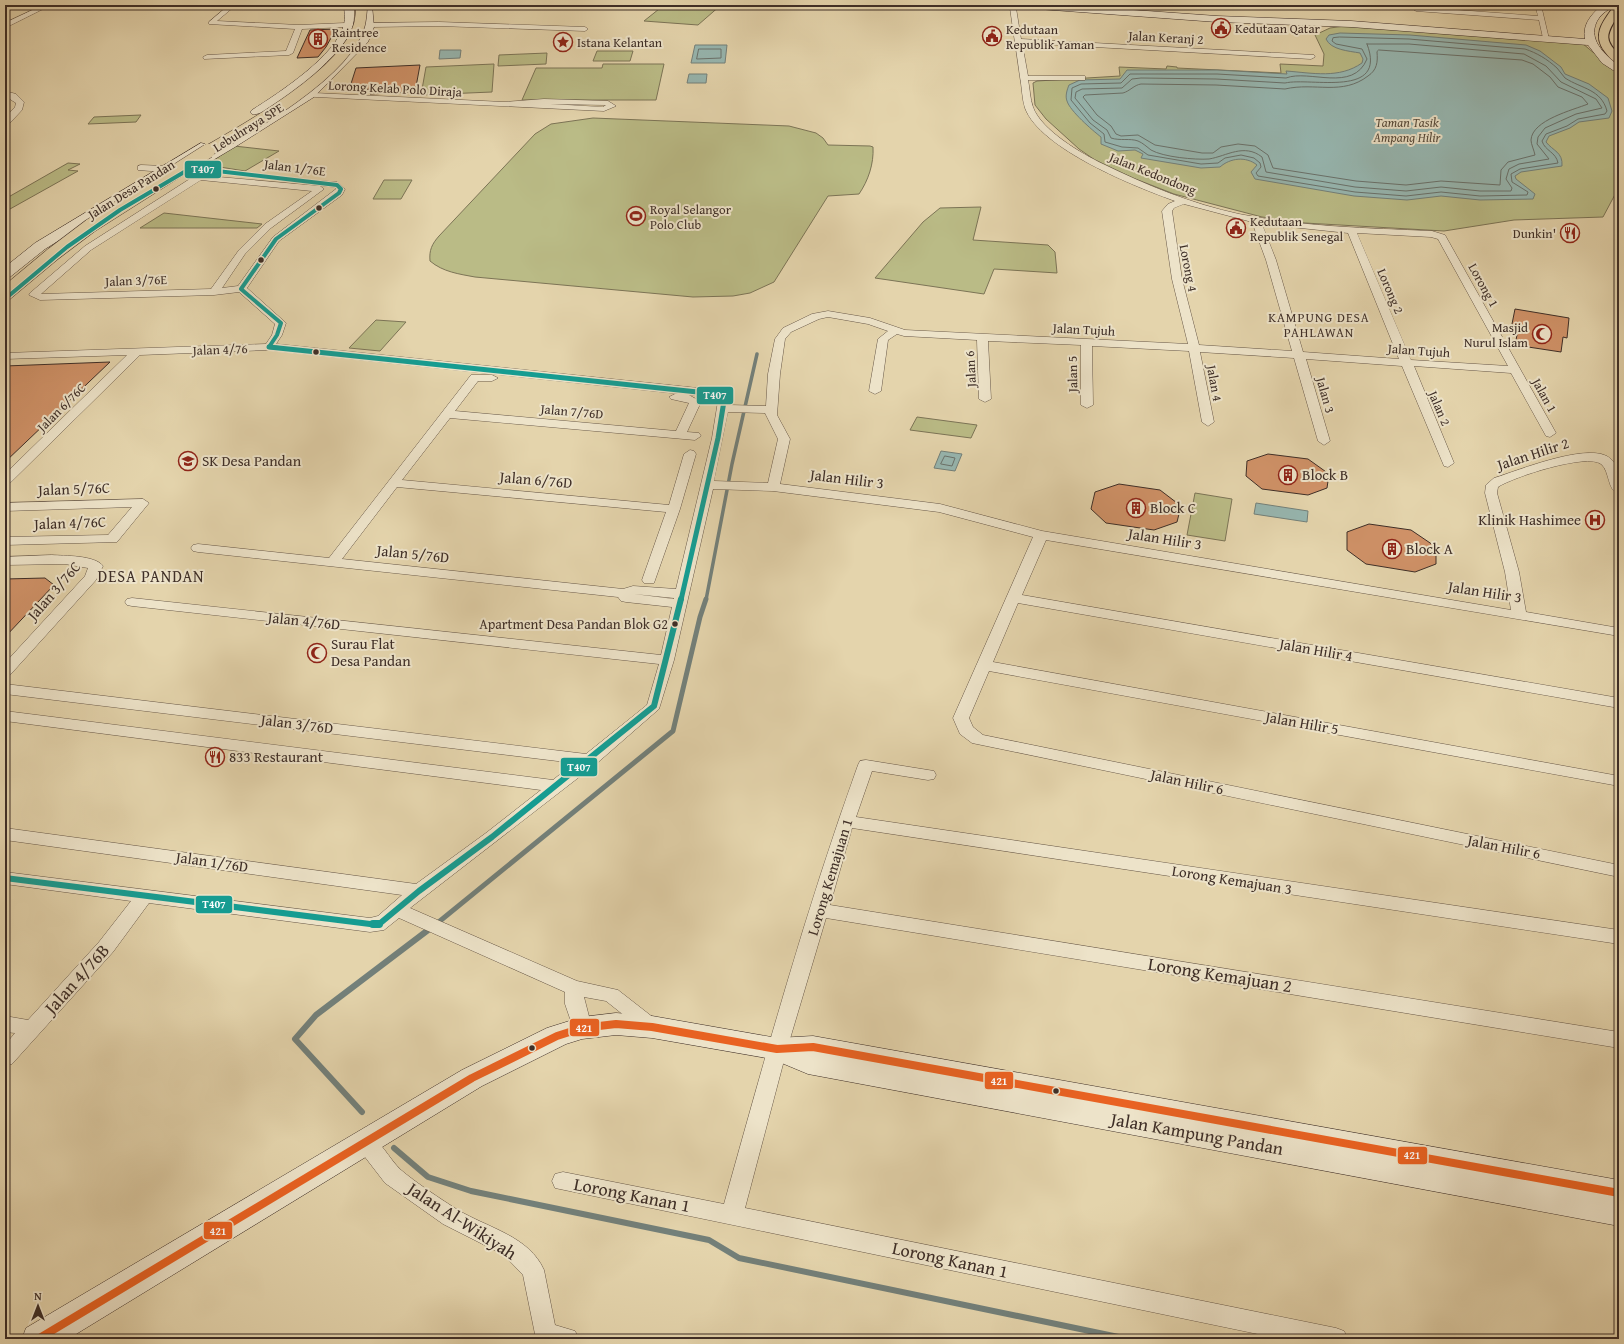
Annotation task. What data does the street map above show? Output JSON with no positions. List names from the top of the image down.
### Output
{
  "streets": {
    "highway": ["Lebuhraya SPE"],
    "street": [
      "Jalan Keranj 2",
      "Lorong Kelab Polo Diraja",
      "Jalan 1/76E",
      "Jalan Kedondong",
      "Jalan Desa Pandan",
      "Lorong 4",
      "Jalan 3/76E",
      "Lorong 1",
      "Lorong 2",
      "Jalan Tujuh",
      "Jalan 4/76",
      "Jalan 6",
      "Jalan 5",
      "Jalan 4",
      "Jalan 3",
      "Jalan 1",
      "Jalan 6/76C",
      "Jalan 2",
      "Jalan 7/76D",
      "Jalan Hilir 2",
      "Jalan Hilir 3",
      "Jalan 6/76D",
      "Jalan 5/76C",
      "Jalan 4/76C",
      "Jalan 5/76D",
      "Jalan 3/76C",
      "Jalan 4/76D",
      "Jalan Hilir 4",
      "Jalan Hilir 5",
      "Jalan 3/76D",
      "Jalan Hilir 6",
      "Jalan 1/76D",
      "Lorong Kemajuan 1",
      "Lorong Kemajuan 3",
      "Lorong Kemajuan 2",
      "Jalan 4/76B",
      "Jalan Kampung Pandan",
      "Lorong Kanan 1",
      "Jalan Al-Wikiyah"
    ]
  },
  "crossings": [
    ["Jalan Keranj 2", "Jalan Kedondong"],
    ["Lorong Kelab Polo Diraja", "Jalan Desa Pandan"],
    ["Jalan 1/76E", "Jalan Desa Pandan"],
    ["Jalan 1/76E", "Jalan 3/76E"],
    ["Jalan Kedondong", "Lorong 4"],
    ["Jalan Kedondong", "Lorong 1"],
    ["Jalan Kedondong", "Lorong 2"],
    ["Jalan Kedondong", "Jalan 3"],
    ["Lorong 4", "Jalan Tujuh"],
    ["Lorong 4", "Jalan 4"],
    ["Lorong 1", "Jalan Tujuh"],
    ["Lorong 1", "Jalan 1"],
    ["Lorong 2", "Jalan Tujuh"],
    ["Lorong 2", "Jalan 2"],
    ["Jalan Tujuh", "Jalan 6"],
    ["Jalan Tujuh", "Jalan 5"],
    ["Jalan Tujuh", "Jalan 4"],
    ["Jalan Tujuh", "Jalan 3"],
    ["Jalan Tujuh", "Jalan 1"],
    ["Jalan Tujuh", "Jalan 2"],
    ["Jalan 4/76", "Jalan 6/76C"],
    ["Jalan Hilir 2", "Jalan Hilir 3"],
    ["Jalan Hilir 3", "Jalan Hilir 6"],
    ["Jalan 5/76C", "Jalan 4/76C"],
    ["Jalan Hilir 4", "Jalan Hilir 6"],
    ["Jalan Hilir 5", "Jalan Hilir 6"],
    ["Lorong Kemajuan 1", "Lorong Kemajuan 3"],
    ["Lorong Kemajuan 1", "Lorong Kemajuan 2"],
    ["Lorong Kemajuan 1", "Jalan Kampung Pandan"],
    ["Lorong Kemajuan 1", "Lorong Kanan 1"],
    ["Jalan Kampung Pandan", "Jalan Al-Wikiyah"]
  ],
  "districts": ["KAMPUNG DESA PAHLAWAN", "DESA PANDAN"],
  "parks": ["Taman Tasik Ampang Hilir"],
  "places": {
    "public building": ["Kedutaan Qatar", "Kedutaan Republik Yaman", "Kedutaan Republik Senegal"],
    "building": [
      "Raintree Residence",
      "Block B",
      "Block C",
      "Block A"
    ],
    "place": ["Istana Kelantan"],
    "sports": ["Royal Selangor Polo Club"],
    "restaurant": ["Dunkin'", "833 Restaurant"],
    "mosque": ["Masjid Nurul Islam", "Surau Flat Desa Pandan"],
    "school or university": ["SK Desa Pandan"],
    "hospital": ["Klinik Hashimee"],
    "other": ["Apartment Desa Pandan Blok G2"]
  },
  "lines": ["transit line T407", "transit line 421"],
  "north": "top"
}
